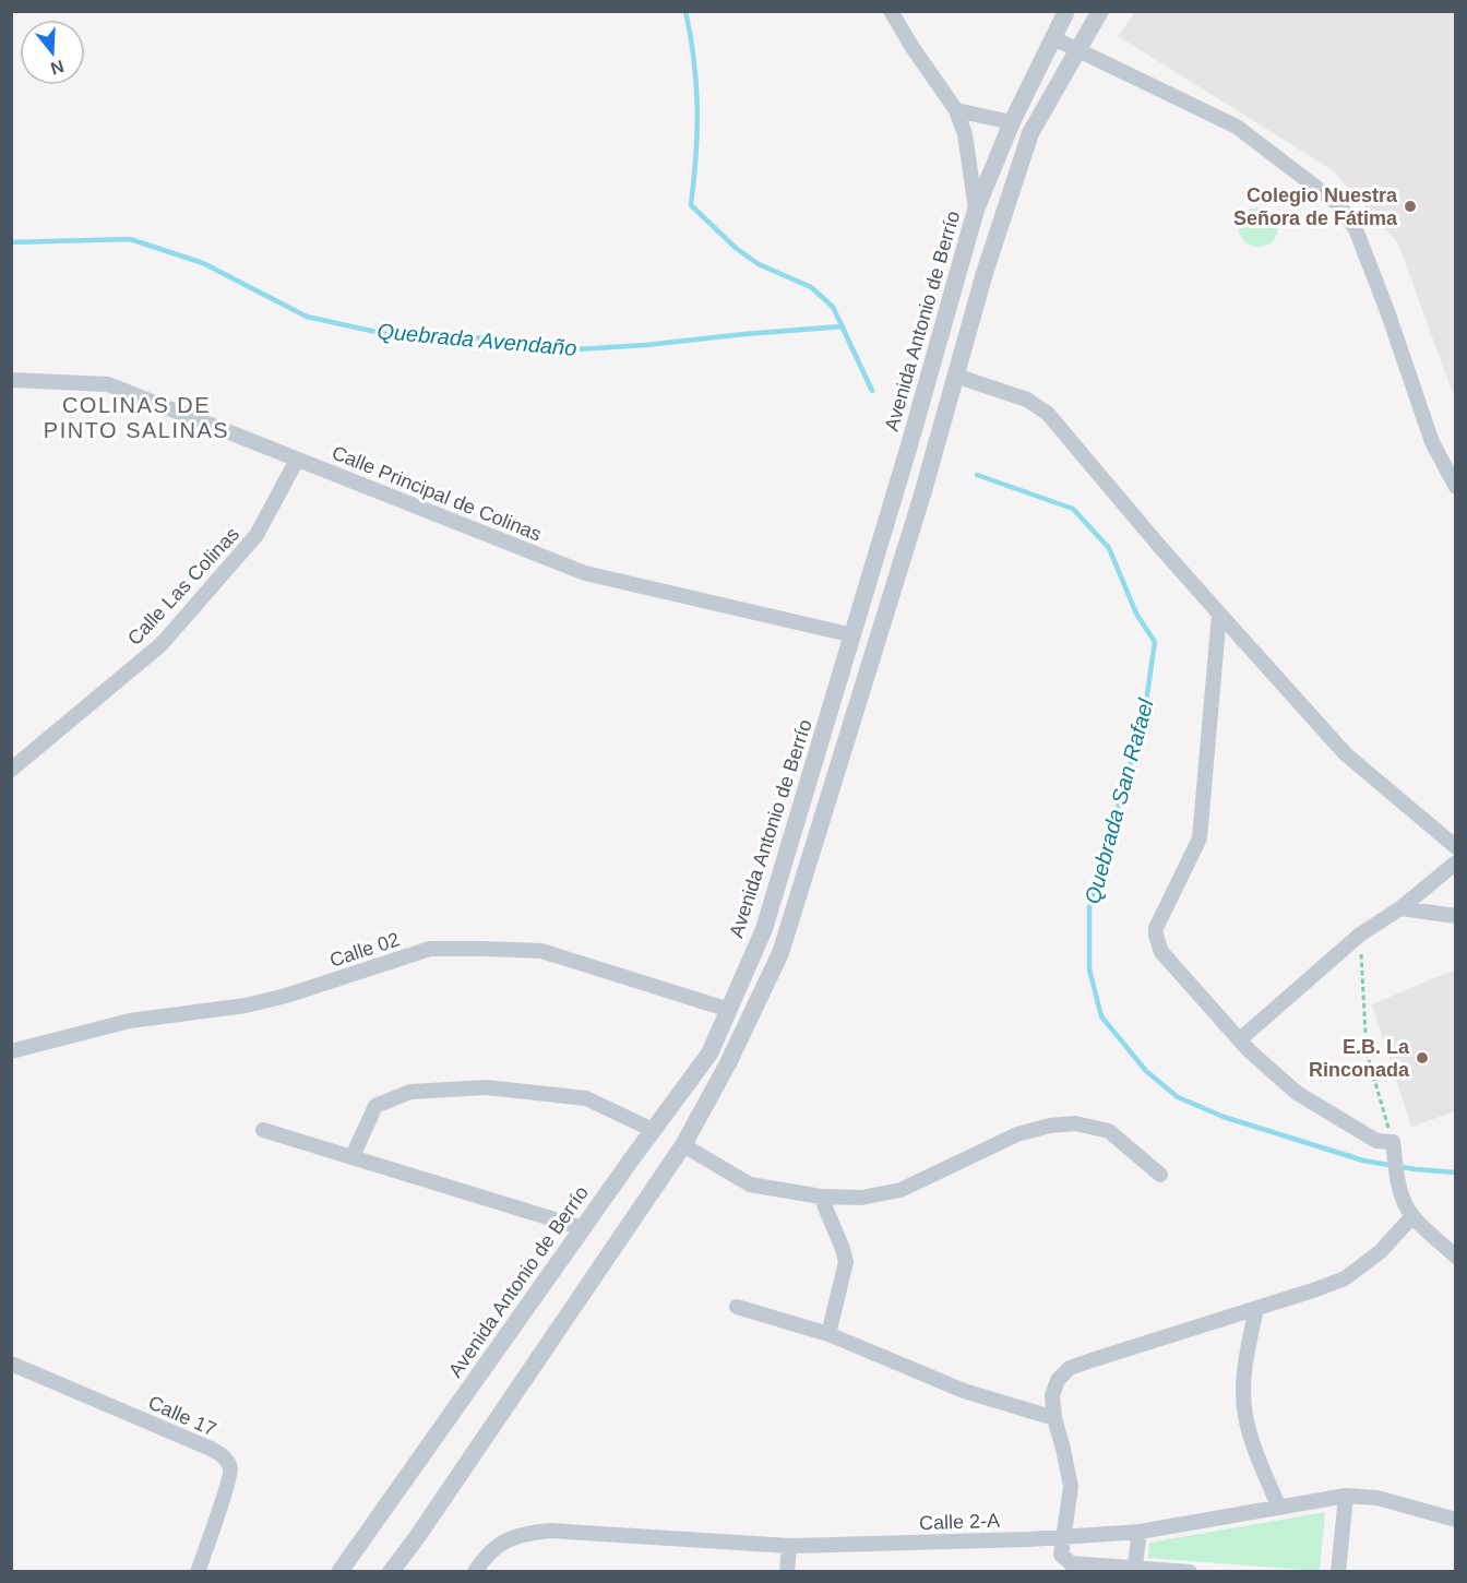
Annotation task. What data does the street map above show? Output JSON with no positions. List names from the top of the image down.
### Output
{
  "streets": {
    "street": [
      "Avenida Antonio de Berrío",
      "Calle Principal de Colinas",
      "Calle Las Colinas",
      "Calle 02",
      "Calle 17",
      "Calle 2-A"
    ]
  },
  "crossings": [
    ["Avenida Antonio de Berrío", "Calle Principal de Colinas"],
    ["Avenida Antonio de Berrío", "Calle 02"],
    ["Calle Principal de Colinas", "Calle Las Colinas"]
  ],
  "districts": ["COLINAS DE PINTO SALINAS"],
  "water": ["Quebrada Avendaño", "Quebrada San Rafael"],
  "places": ["Colegio Nuestra Señora de Fátima", "E.B. La Rinconada"],
  "north": "bottom"
}
